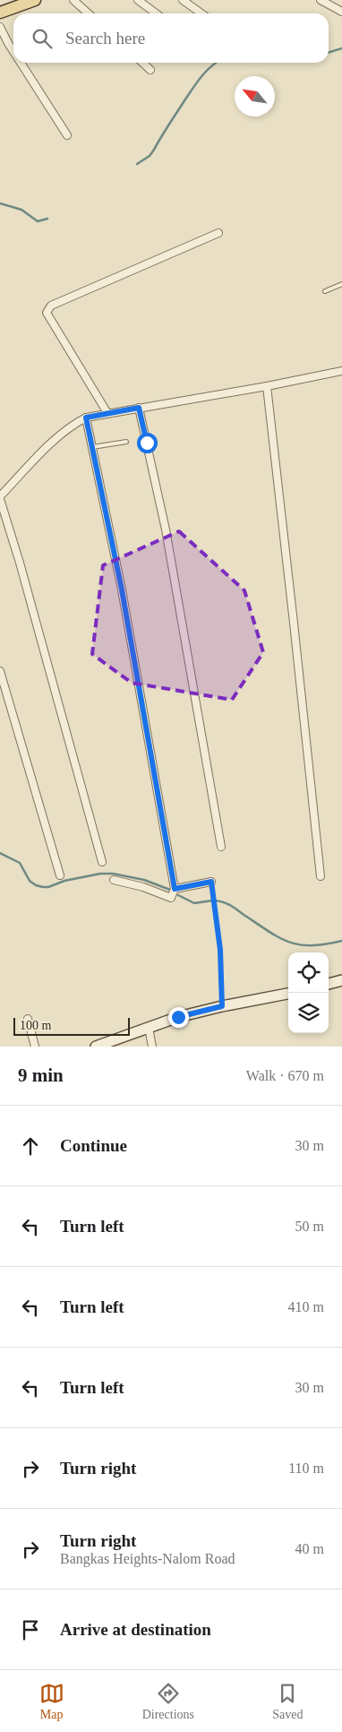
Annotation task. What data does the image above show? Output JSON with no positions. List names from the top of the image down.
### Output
{
  "scale_bar": "100 m",
  "north": "top left",
  "page": {
    "search": "Search here",
    "scale": "100 m",
    "heading": ["9 min", "Walk · 670 m"],
    "list": [
      ["Continue", "30 m"],
      ["Turn left", "50 m"],
      ["Turn left", "410 m"],
      ["Turn left", "30 m"],
      ["Turn right", "110 m"],
      ["Turn right", "Bangkas Heights-Nalom Road", "40 m"],
      "Arrive at destination"
    ],
    "nav": ["Map", "Directions", "Saved"]
  }
}
